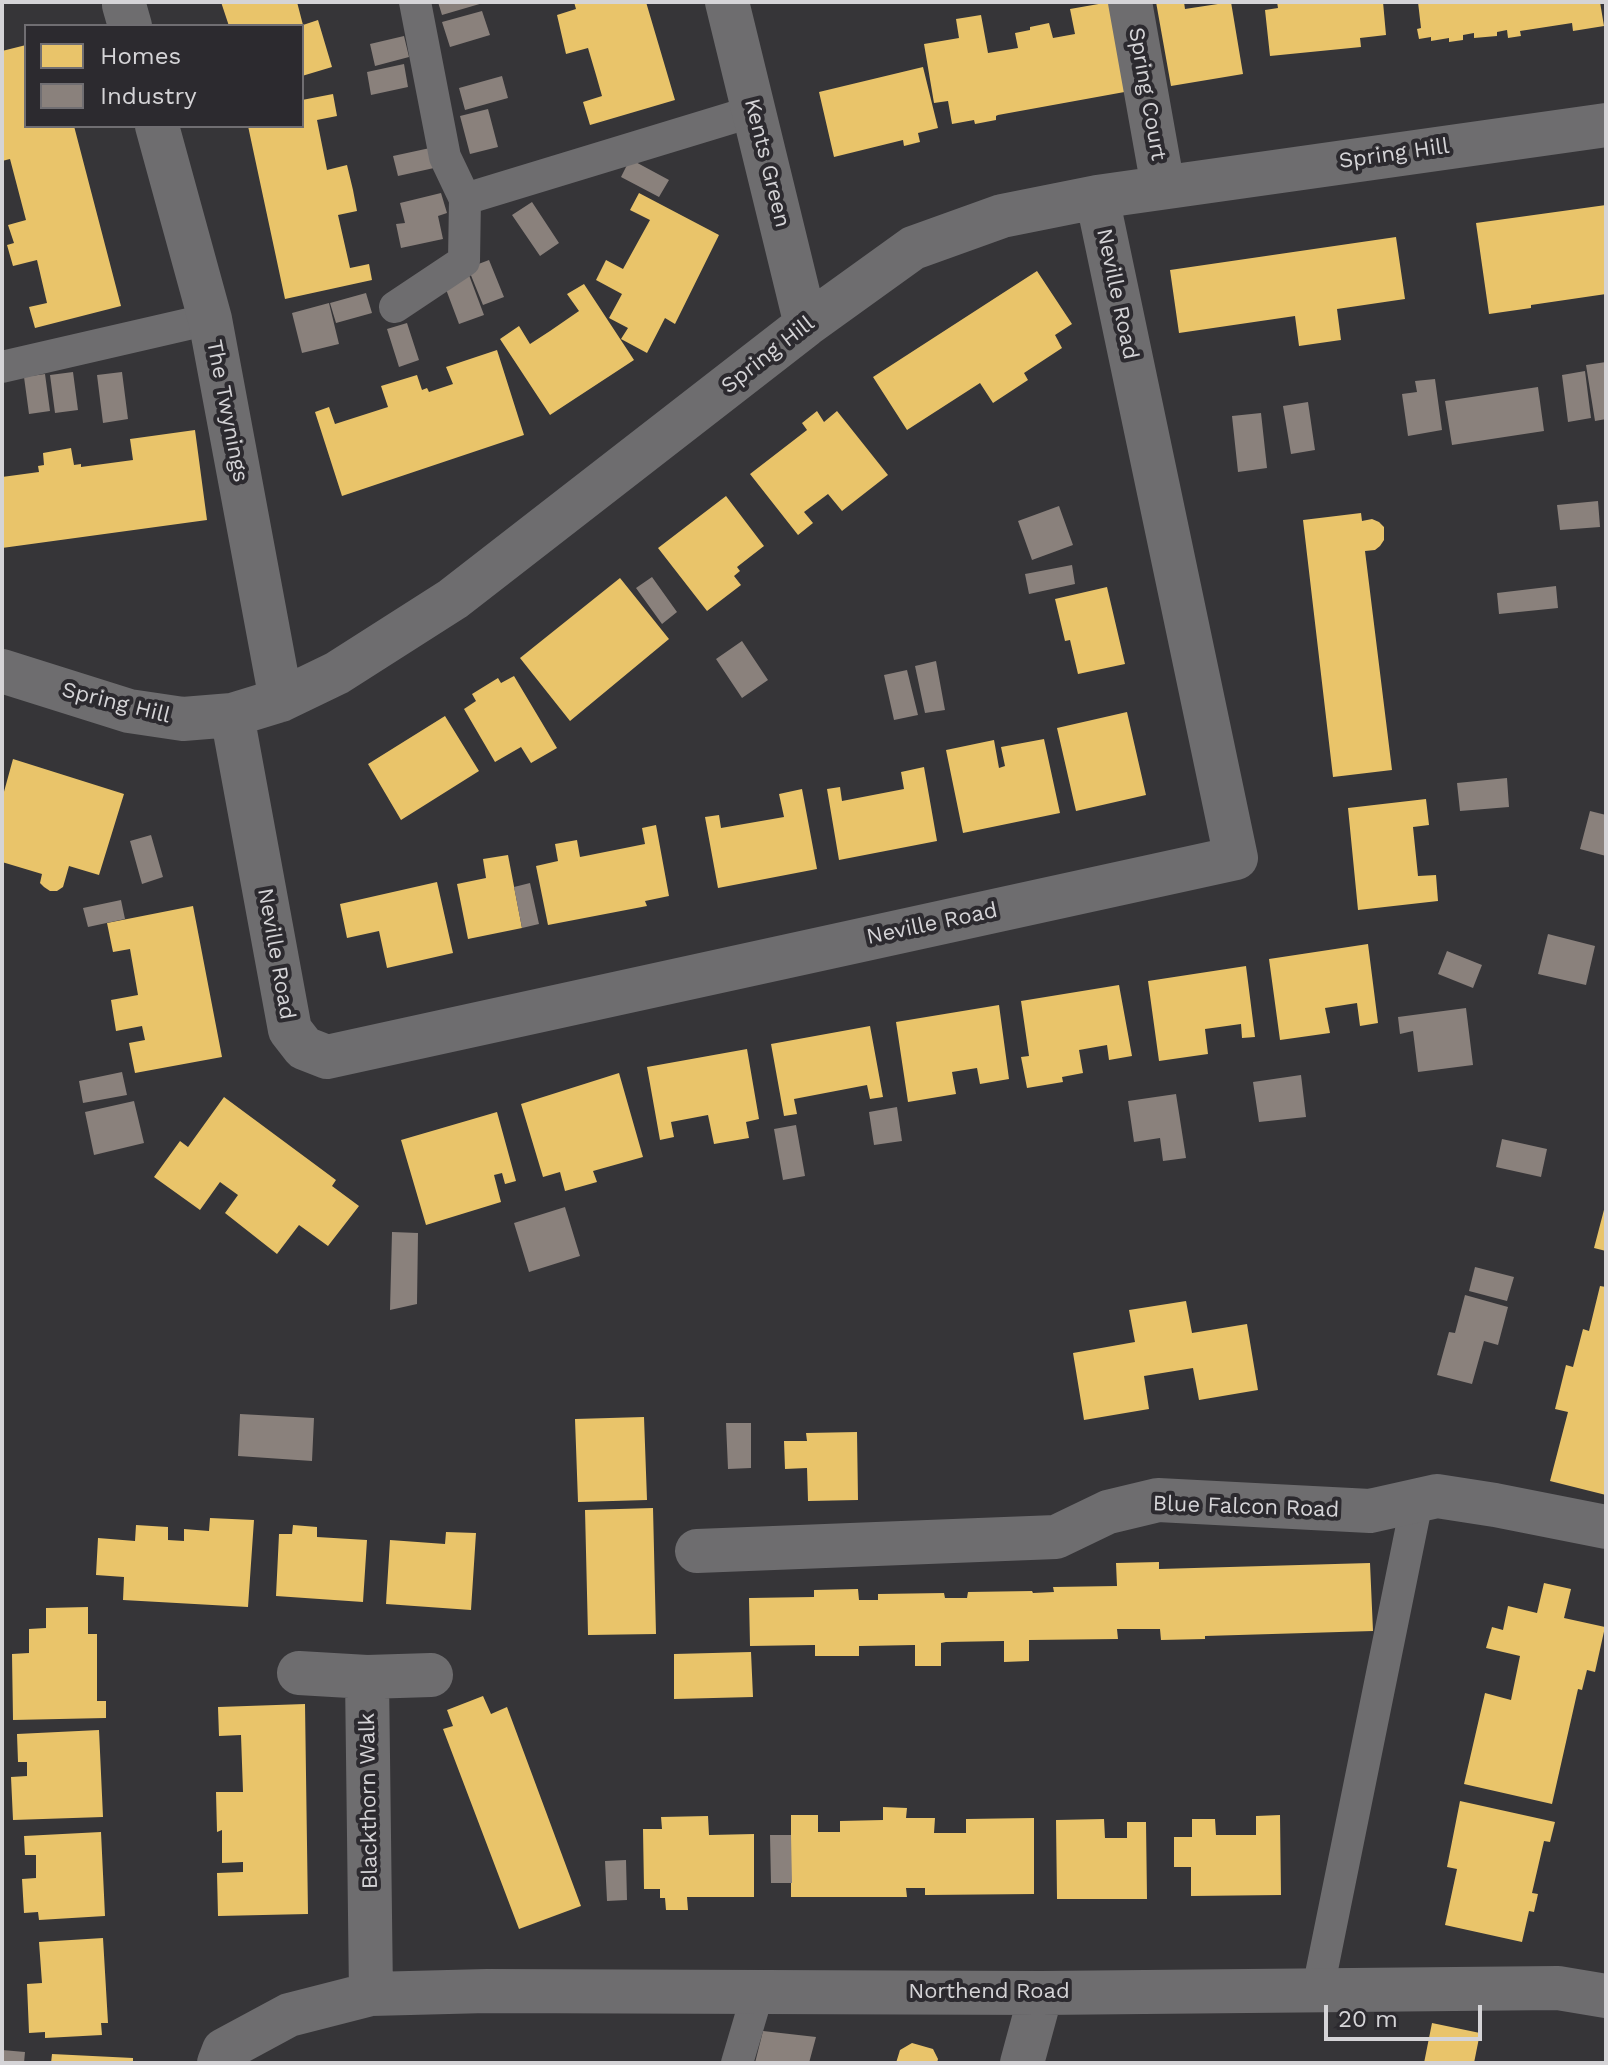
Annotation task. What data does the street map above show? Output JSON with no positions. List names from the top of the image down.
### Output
{
  "streets": {
    "street": [
      "Spring Court",
      "Spring Hill",
      "Kents Green",
      "Neville Road",
      "The Twynings",
      "Blue Falcon Road",
      "Blackthorn Walk",
      "Northend Road"
    ]
  },
  "crossings": [
    ["Spring Court", "Spring Hill"],
    ["Spring Hill", "Kents Green"],
    ["Spring Hill", "Neville Road"],
    ["Spring Hill", "The Twynings"],
    ["Blackthorn Walk", "Northend Road"]
  ],
  "legend": ["Homes", "Industry"],
  "scale_bar": "20 m"
}
